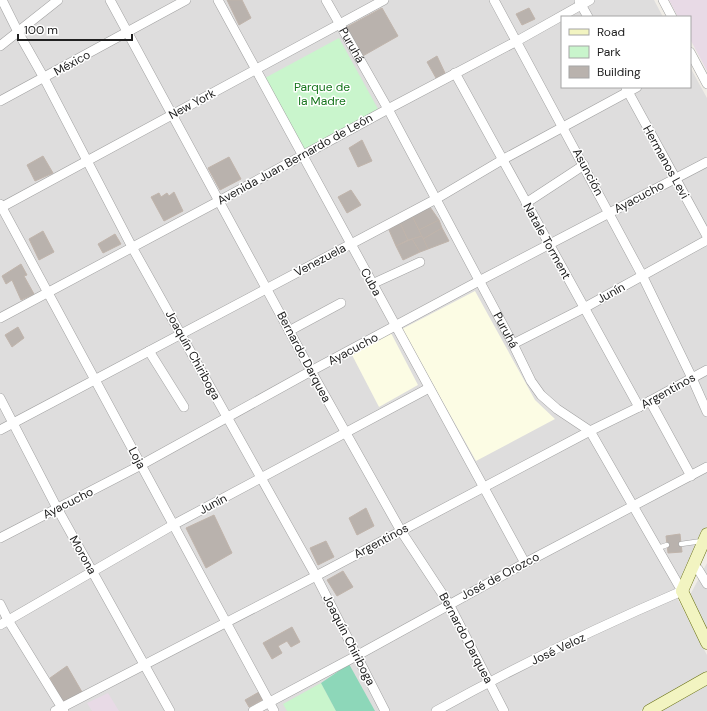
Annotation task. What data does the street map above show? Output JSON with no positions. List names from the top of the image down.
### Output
{
  "streets": {
    "street": [
      "Puruhá",
      "México",
      "New York",
      "Avenida Juan Bernardo de León",
      "Hermanos Levi",
      "Asunción",
      "Ayacucho",
      "Natale Torment",
      "Venezuela",
      "Cuba",
      "Junín",
      "Joaquín Chiriboga",
      "Bernardo Darquea",
      "Argentinos",
      "Loja",
      "Morona",
      "José de Orozco",
      "José Veloz"
    ]
  },
  "crossings": [
    ["Puruhá", "New York"],
    ["Puruhá", "Avenida Juan Bernardo de León"],
    ["Puruhá", "Ayacucho"],
    ["Puruhá", "Venezuela"],
    ["Puruhá", "Junín"],
    ["Puruhá", "Argentinos"],
    ["Puruhá", "José de Orozco"],
    ["Puruhá", "José Veloz"],
    ["México", "Joaquín Chiriboga"],
    ["México", "Bernardo Darquea"],
    ["New York", "Cuba"],
    ["New York", "Joaquín Chiriboga"],
    ["New York", "Bernardo Darquea"],
    ["New York", "Loja"],
    ["Avenida Juan Bernardo de León", "Asunción"],
    ["Avenida Juan Bernardo de León", "Natale Torment"],
    ["Avenida Juan Bernardo de León", "Cuba"],
    ["Avenida Juan Bernardo de León", "Joaquín Chiriboga"],
    ["Avenida Juan Bernardo de León", "Bernardo Darquea"],
    ["Avenida Juan Bernardo de León", "Loja"],
    ["Hermanos Levi", "Ayacucho"],
    ["Hermanos Levi", "Venezuela"],
    ["Asunción", "Ayacucho"],
    ["Asunción", "Venezuela"],
    ["Asunción", "Junín"],
    ["Asunción", "Argentinos"],
    ["Ayacucho", "Natale Torment"],
    ["Ayacucho", "Cuba"],
    ["Ayacucho", "Joaquín Chiriboga"],
    ["Ayacucho", "Bernardo Darquea"],
    ["Ayacucho", "Loja"],
    ["Ayacucho", "Morona"],
    ["Natale Torment", "Venezuela"],
    ["Natale Torment", "Junín"],
    ["Natale Torment", "Argentinos"],
    ["Venezuela", "Cuba"],
    ["Venezuela", "Joaquín Chiriboga"],
    ["Venezuela", "Bernardo Darquea"],
    ["Venezuela", "Loja"],
    ["Venezuela", "Morona"],
    ["Cuba", "Junín"],
    ["Cuba", "Argentinos"],
    ["Cuba", "José de Orozco"],
    ["Junín", "Joaquín Chiriboga"],
    ["Junín", "Bernardo Darquea"],
    ["Junín", "Loja"],
    ["Junín", "Morona"],
    ["Joaquín Chiriboga", "Argentinos"],
    ["Joaquín Chiriboga", "José de Orozco"],
    ["Bernardo Darquea", "Argentinos"],
    ["Bernardo Darquea", "José de Orozco"],
    ["Bernardo Darquea", "José Veloz"],
    ["Argentinos", "Loja"],
    ["Argentinos", "Morona"],
    ["Loja", "José de Orozco"]
  ],
  "parks": ["Parque de la Madre"],
  "legend": ["Road", "Park", "Building"],
  "scale_bar": "100 m"
}
